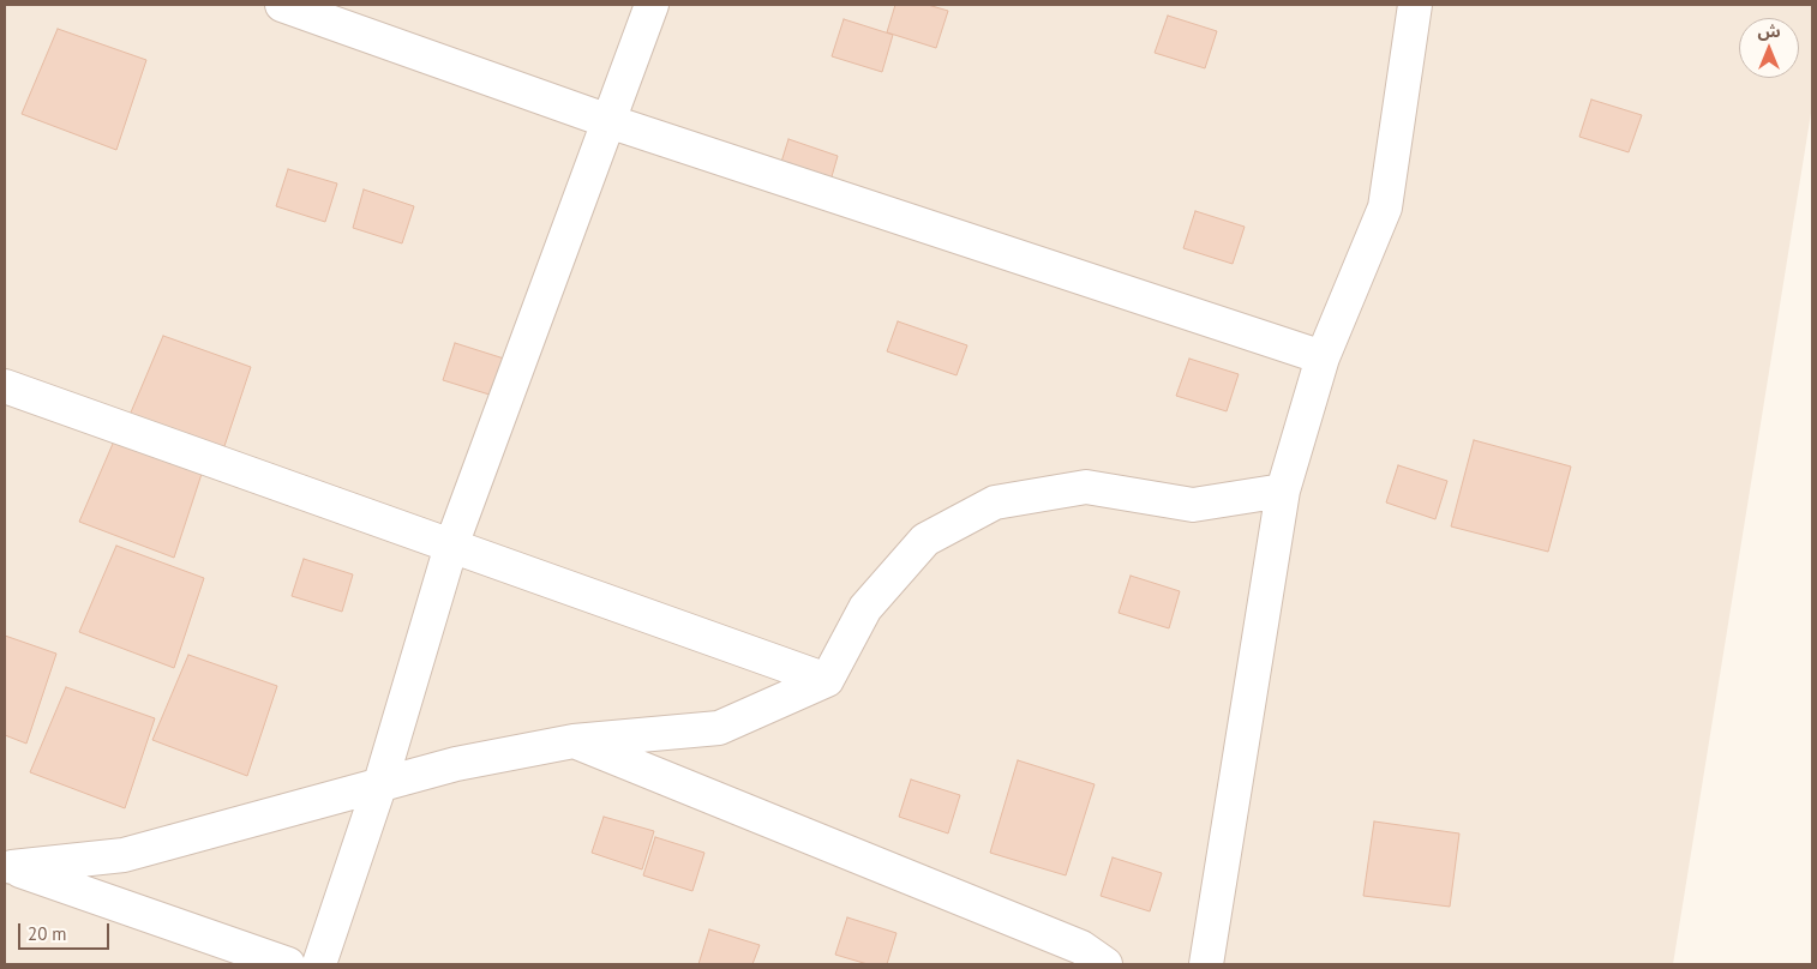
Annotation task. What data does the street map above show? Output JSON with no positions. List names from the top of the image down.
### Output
{
  "scale_bar": "20 m",
  "north": "top"
}
